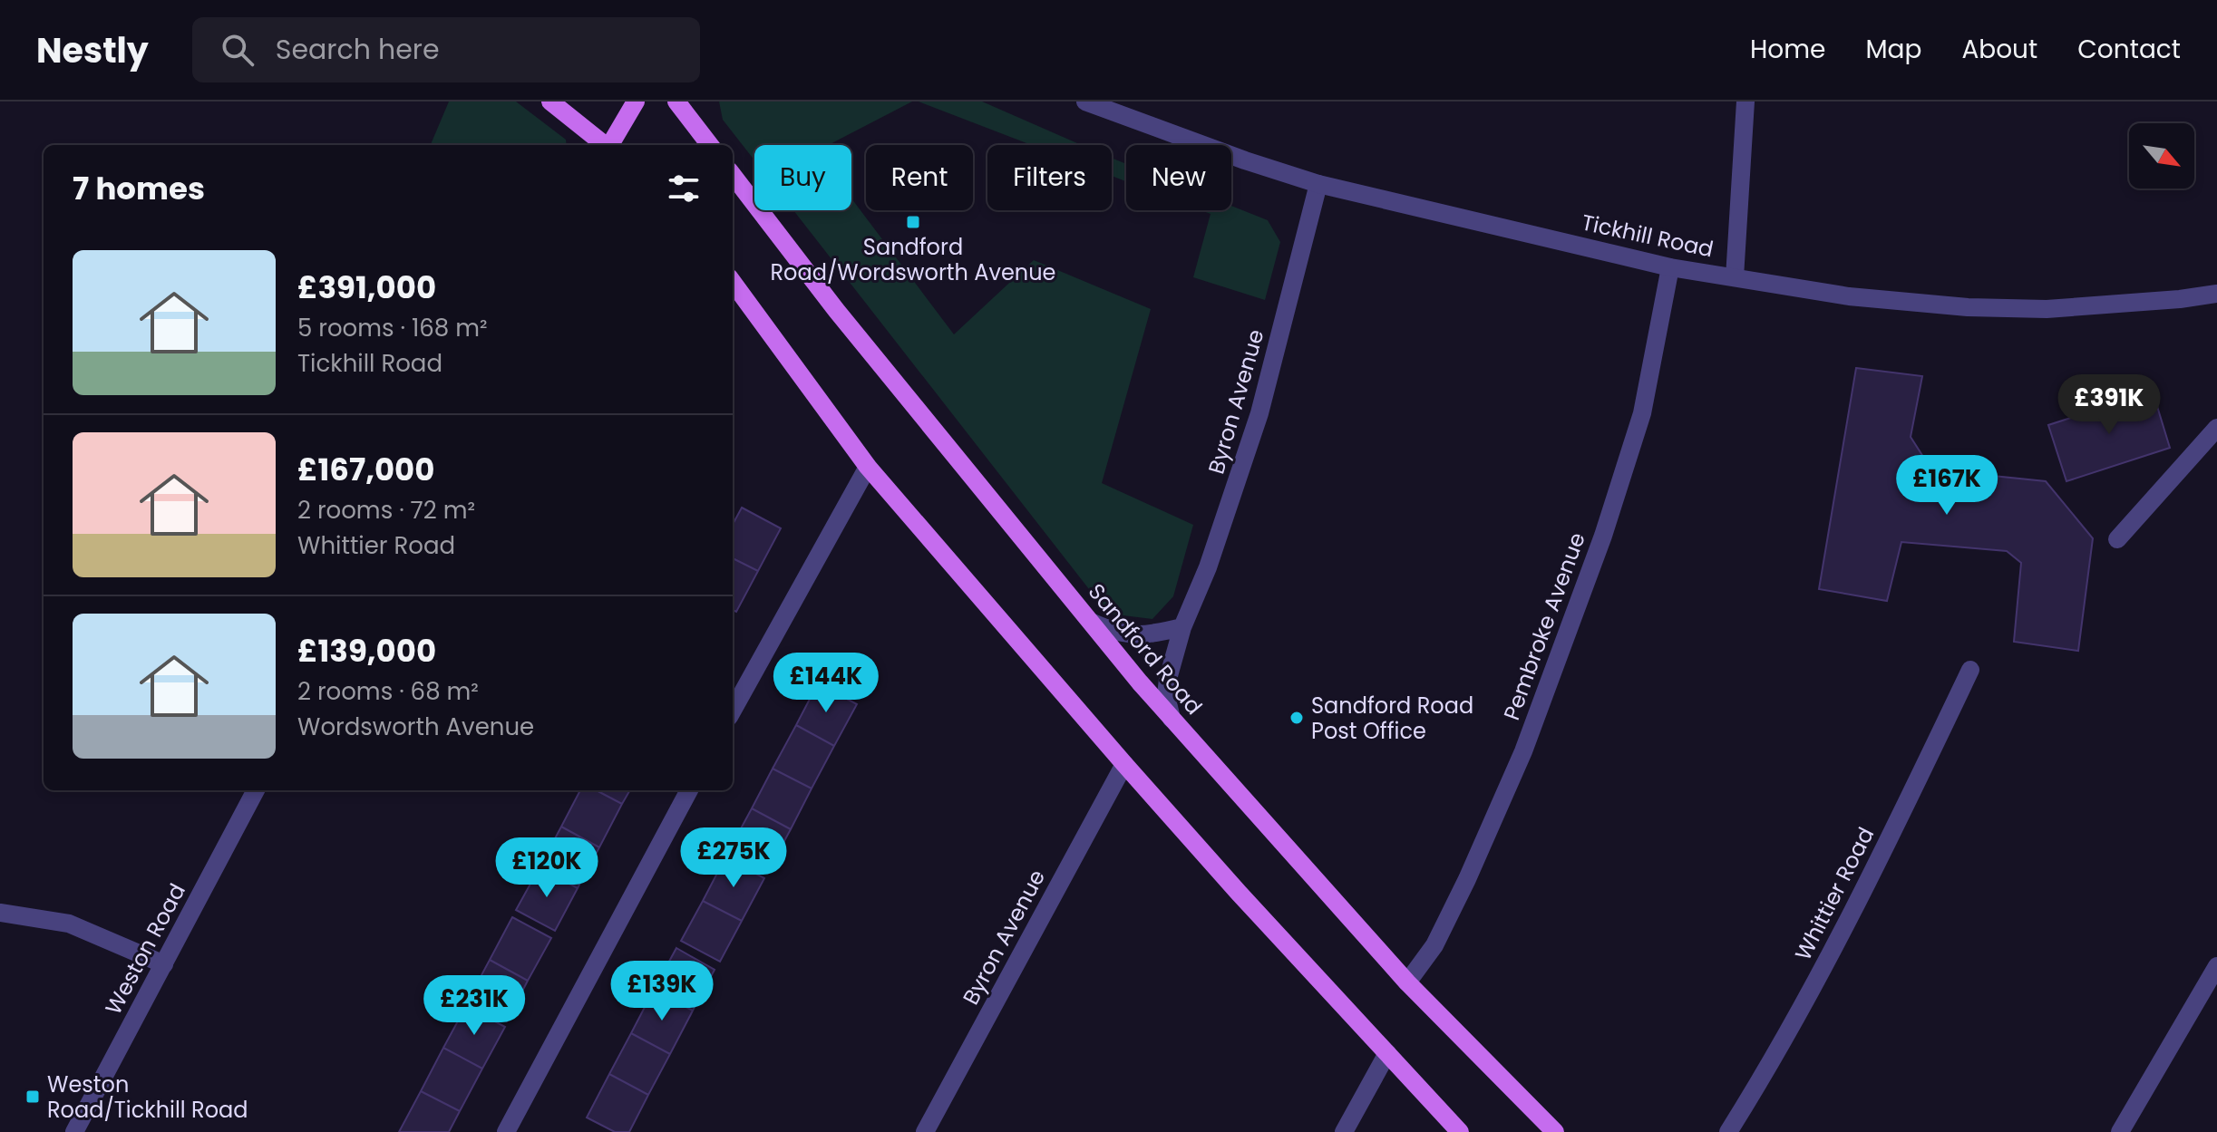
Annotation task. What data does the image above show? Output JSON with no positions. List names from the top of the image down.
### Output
{
  "streets": {
    "main road": ["Sandford Road"],
    "street": [
      "Tickhill Road",
      "Byron Avenue",
      "Pembroke Avenue",
      "Whittier Road",
      "Weston Road"
    ]
  },
  "crossings": [
    ["Tickhill Road", "Byron Avenue"],
    ["Tickhill Road", "Pembroke Avenue"],
    ["Byron Avenue", "Sandford Road"],
    ["Pembroke Avenue", "Sandford Road"]
  ],
  "places": {
    "transit": ["Sandford Road/Wordsworth Avenue", "Weston Road/Tickhill Road"],
    "other": ["Sandford Road Post Office"]
  },
  "north": "bottom right",
  "page": {
    "header": "Nestly",
    "search": "Search here",
    "nav": [
      "Home",
      "Map",
      "About",
      "Contact"
    ],
    "chip": [
      "Buy",
      "Rent",
      "Filters",
      "New"
    ],
    "heading": "7 homes",
    "list": [
      {
        "name": "£391,000",
        "note": "5 rooms · 168 m² · Tickhill Road"
      },
      {
        "name": "£167,000",
        "note": "2 rooms · 72 m² · Whittier Road"
      },
      {
        "name": "£139,000",
        "note": "2 rooms · 68 m² · Wordsworth Avenue"
      }
    ],
    "price": [
      "£391K",
      "£167K",
      "£144K",
      "£275K",
      "£120K",
      "£139K",
      "£231K"
    ]
  }
}
